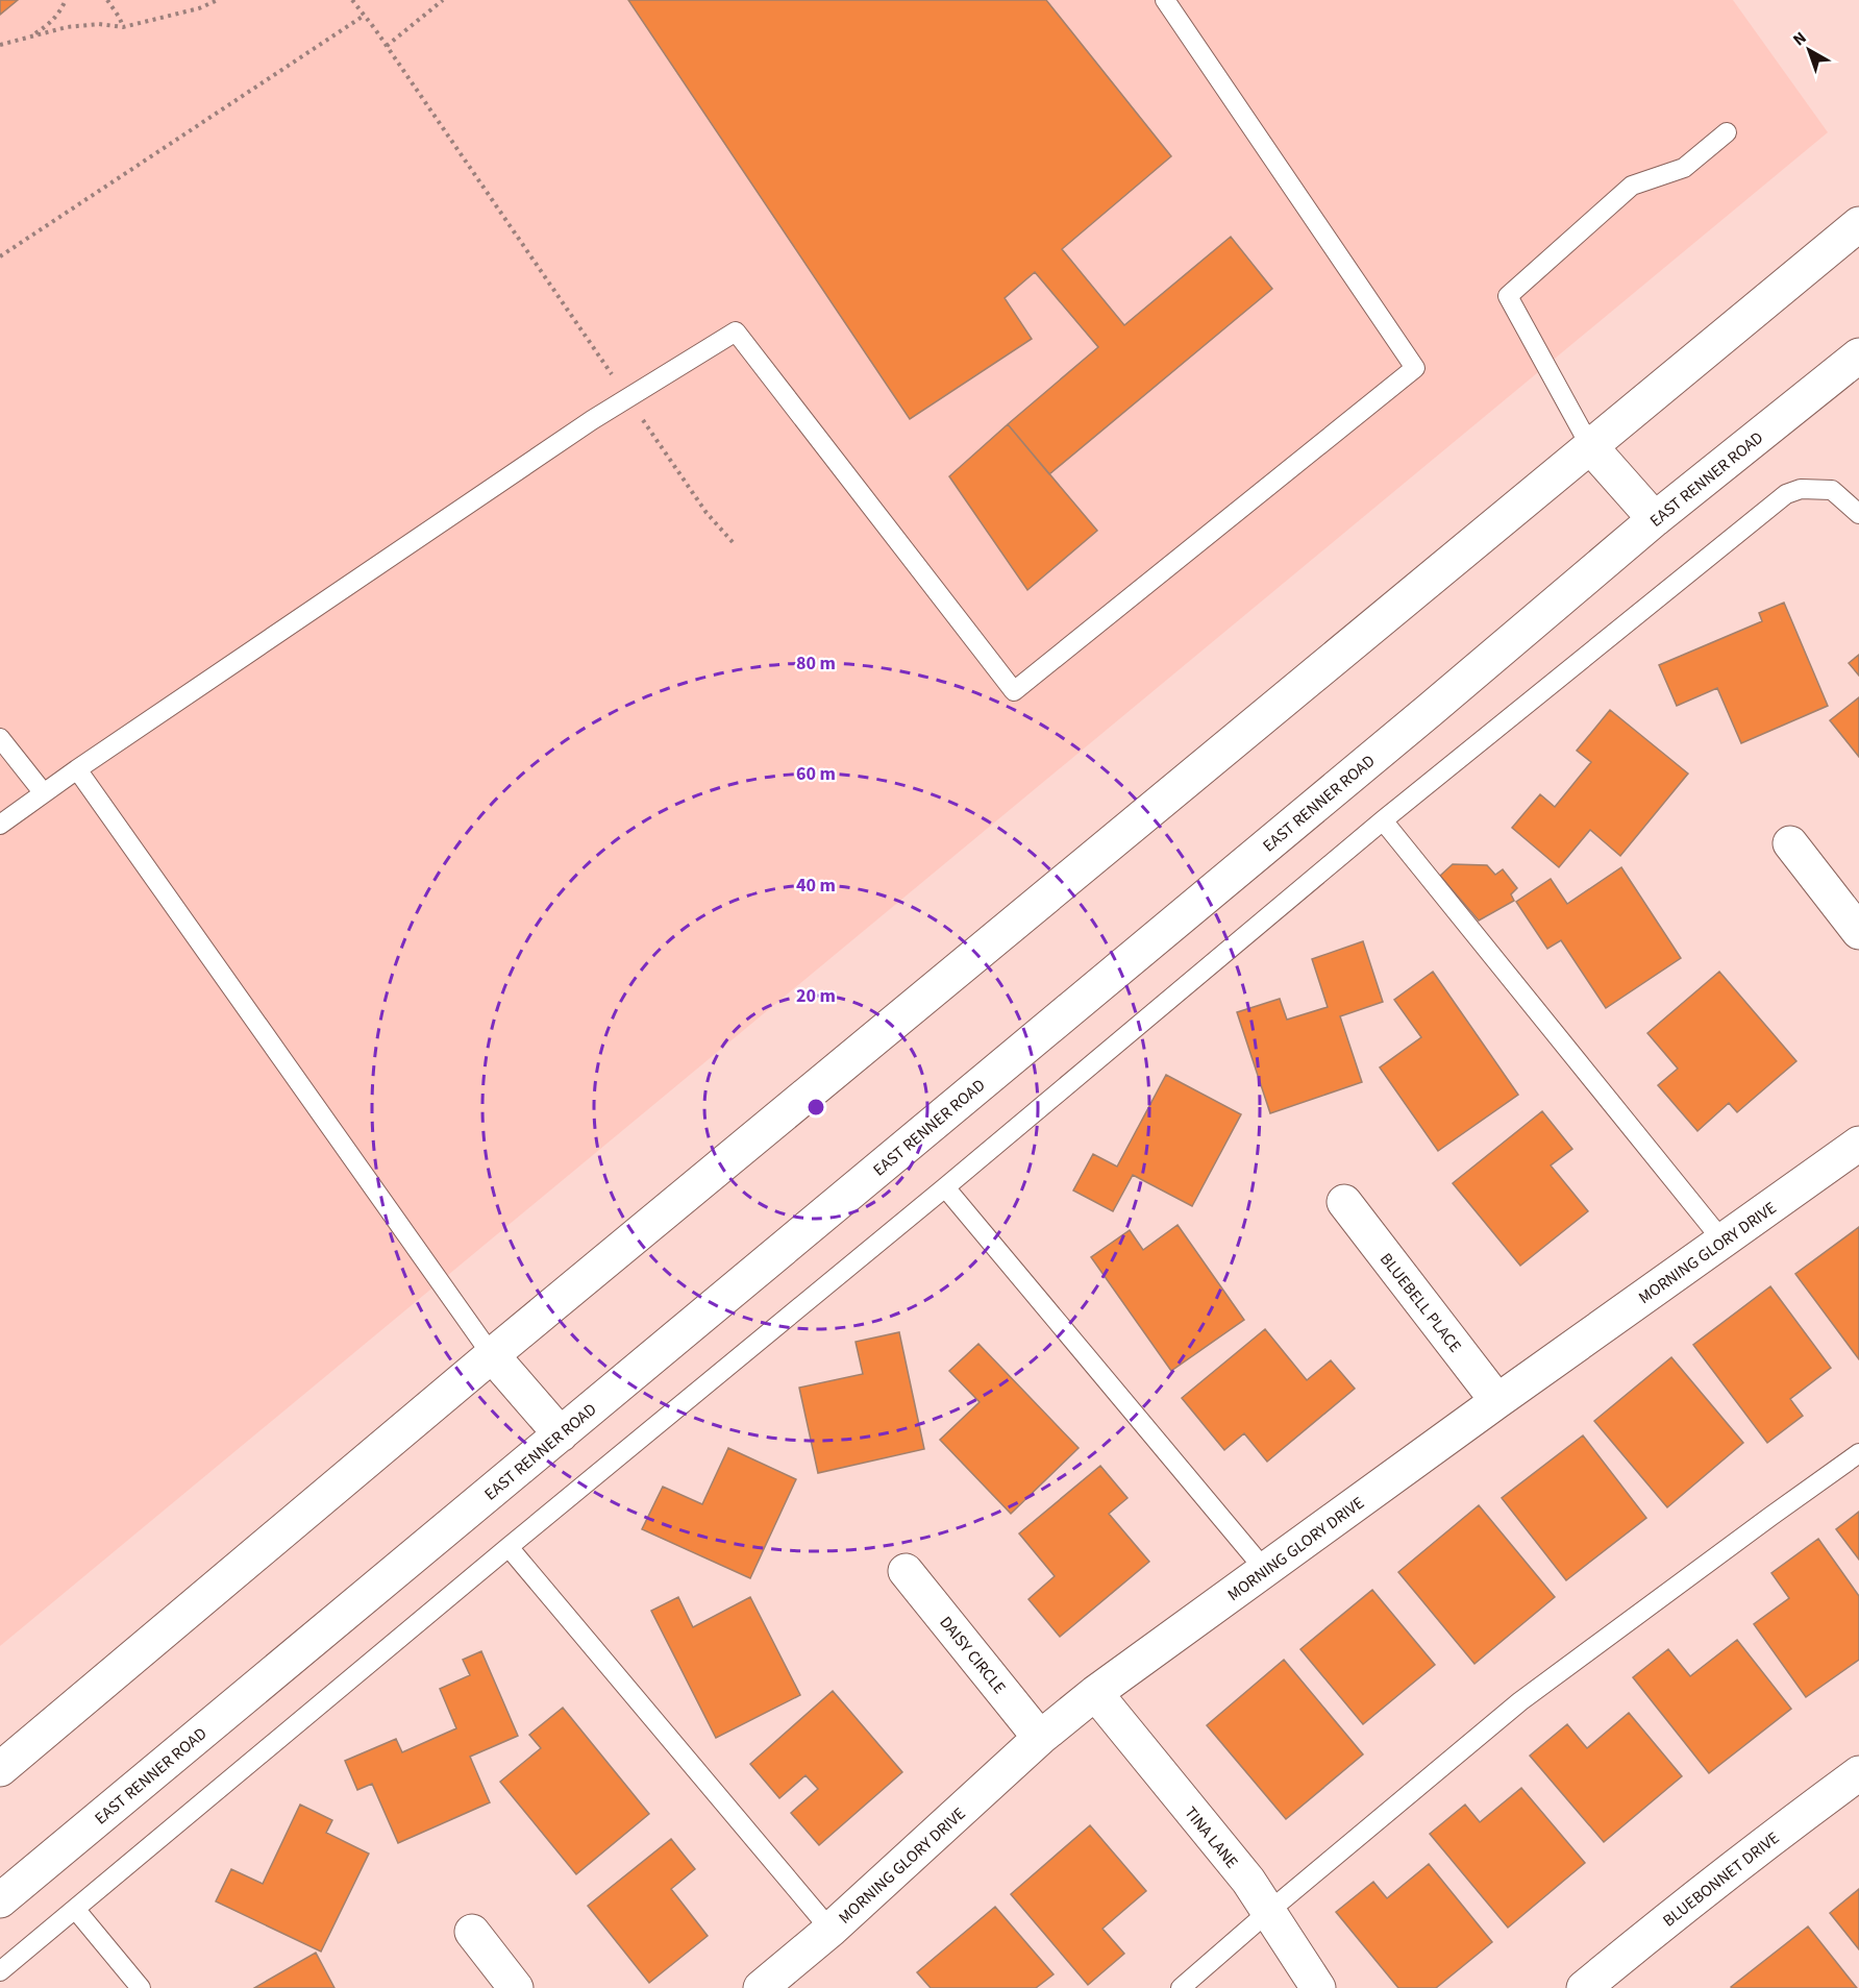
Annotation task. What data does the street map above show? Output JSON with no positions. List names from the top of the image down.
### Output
{
  "streets": {
    "main road": [
      "EAST RENNER ROAD",
      "MORNING GLORY DRIVE",
      "BLUEBELL PLACE",
      "DAISY CIRCLE",
      "TINA LANE",
      "BLUEBONNET DRIVE"
    ]
  },
  "crossings": [
    ["MORNING GLORY DRIVE", "BLUEBELL PLACE"],
    ["MORNING GLORY DRIVE", "DAISY CIRCLE"],
    ["MORNING GLORY DRIVE", "TINA LANE"]
  ],
  "north": "top left",
  "rings": [
    "80 m",
    "60 m",
    "40 m",
    "20 m"
  ]
}
